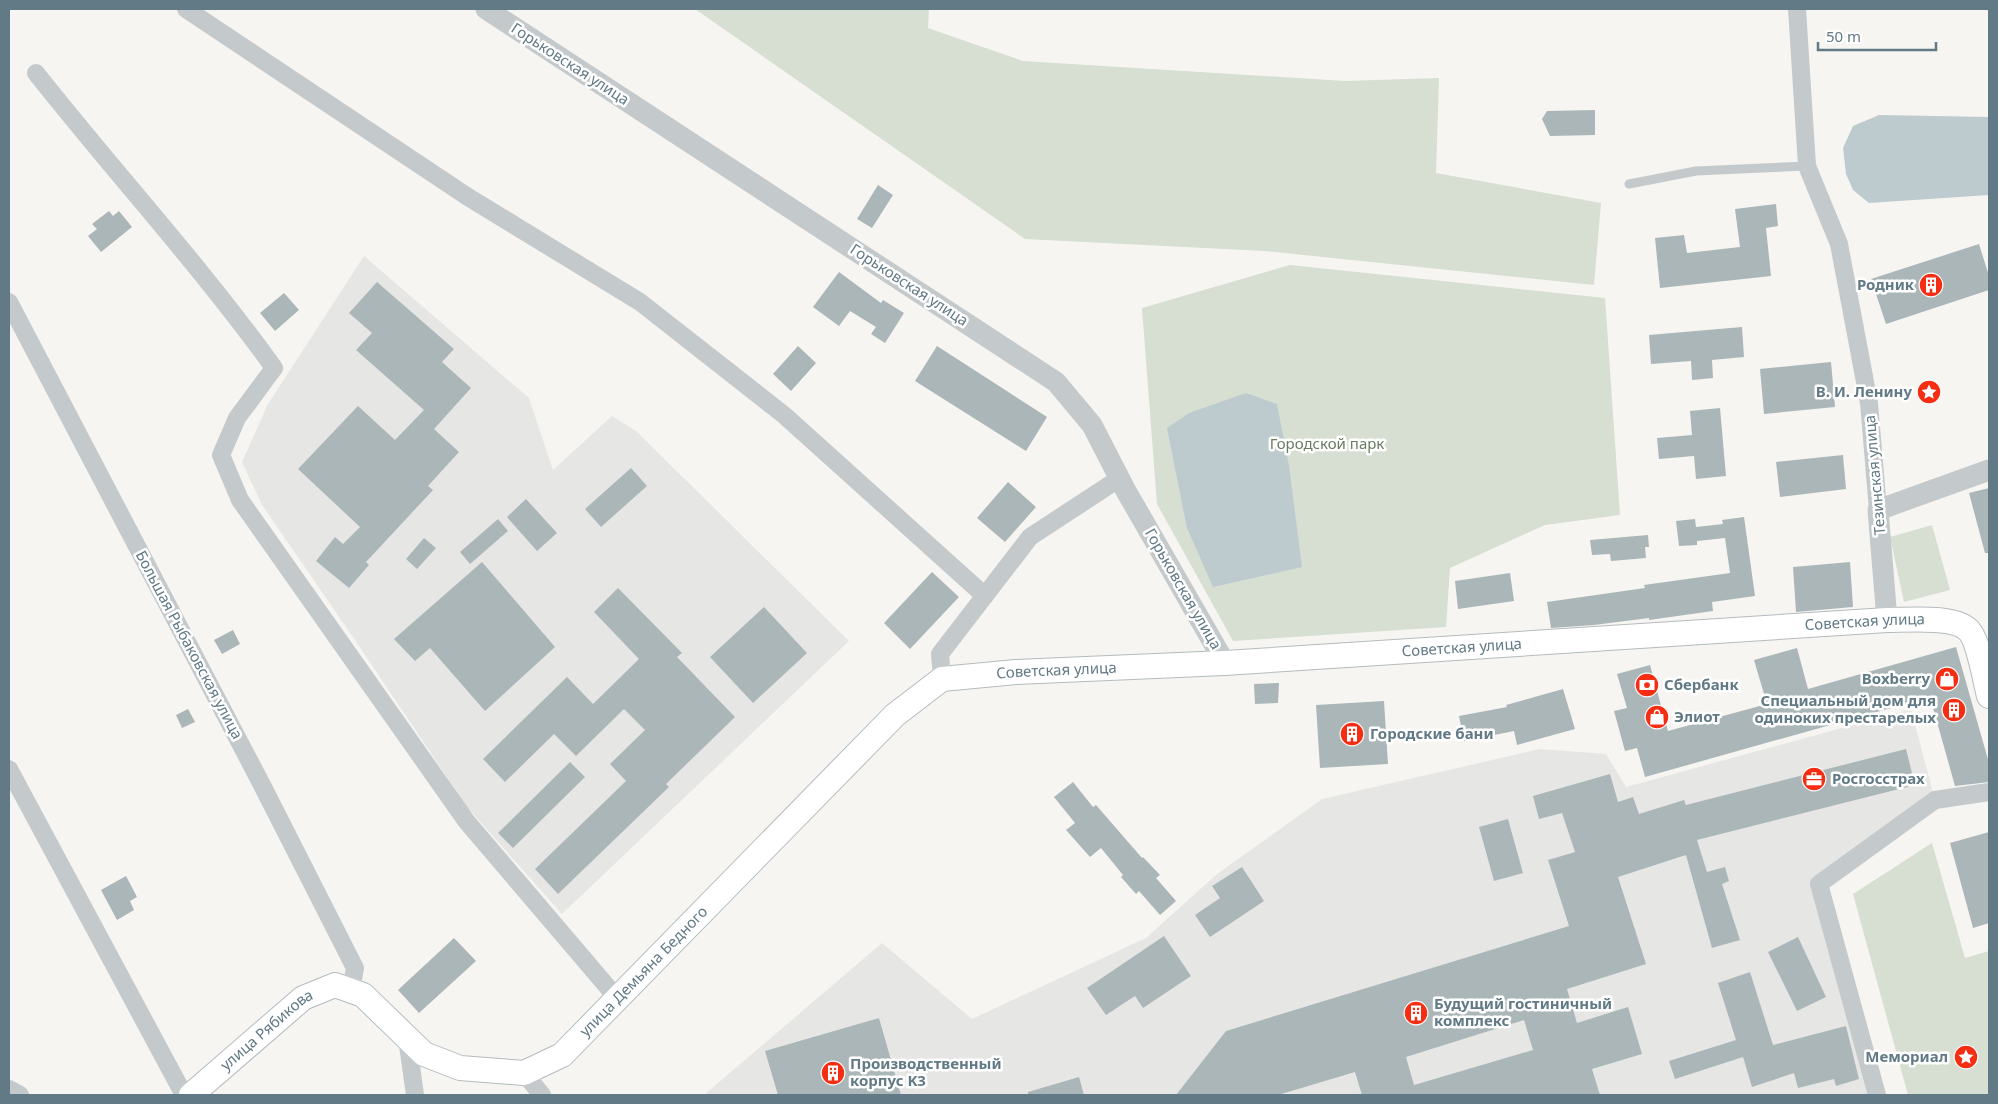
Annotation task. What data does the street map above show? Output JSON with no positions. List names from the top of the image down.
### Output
{
  "streets": {
    "main road": ["Советская улица", "улица Демьяна Бедного", "улица Рябикова"],
    "street": ["Горьковская улица", "Тезинская улица", "Большая Рыбаковская улица"]
  },
  "crossings": [
    ["Горьковская улица", "Советская улица"],
    ["Тезинская улица", "Советская улица"],
    ["Советская улица", "улица Демьяна Бедного"],
    ["Большая Рыбаковская улица", "улица Демьяна Бедного"],
    ["Большая Рыбаковская улица", "улица Рябикова"],
    ["улица Демьяна Бедного", "улица Рябикова"]
  ],
  "parks": ["Городской парк"],
  "places": {
    "building": [
      "Родник",
      "Специальный дом для одиноких престарелых",
      "Городские бани",
      "Будущий гостиничный комплекс",
      "Производственный корпус K3"
    ],
    "place": ["В. И. Ленину", "Мемориал"],
    "shop": ["Boxberry", "Элиот"],
    "bank": ["Сбербанк"],
    "office": ["Росгосстрах"]
  },
  "scale_bar": "50 m"
}
